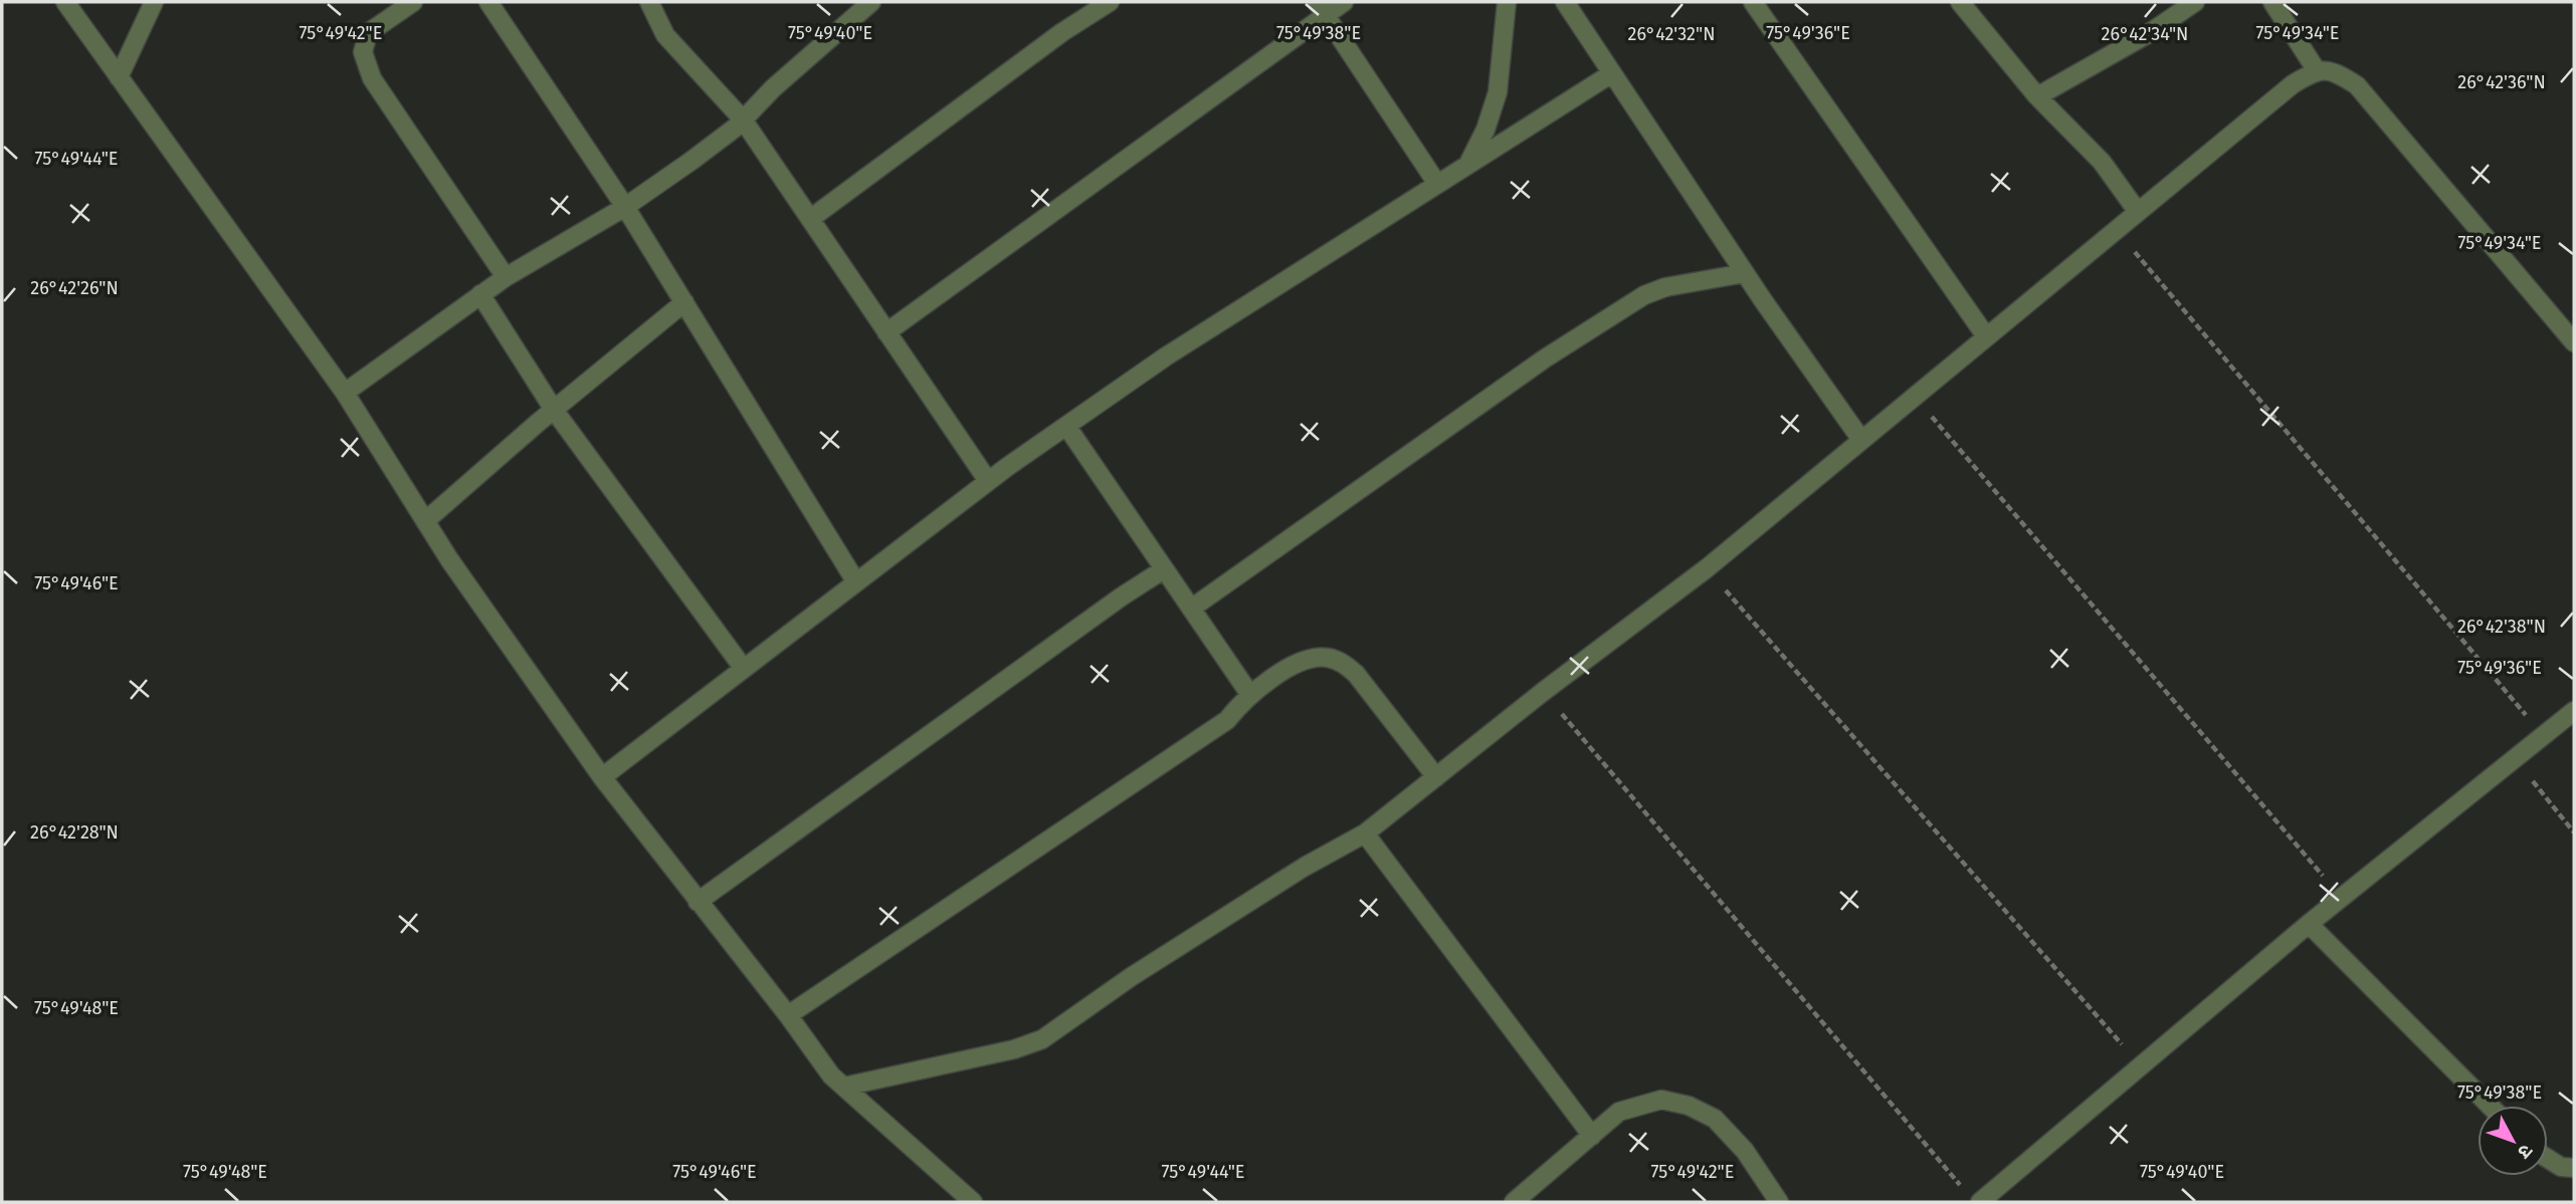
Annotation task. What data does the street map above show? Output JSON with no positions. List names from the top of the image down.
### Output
{
  "north": "bottom right",
  "coordinates": [
    "75°49'42\"E",
    "75°49'40\"E",
    "75°49'38\"E",
    "75°49'36\"E",
    "75°49'34\"E",
    "26°42'32\"N",
    "26°42'34\"N",
    "26°42'36\"N",
    "75°49'44\"E",
    "26°42'26\"N",
    "75°49'46\"E",
    "26°42'38\"N",
    "26°42'28\"N",
    "75°49'48\"E"
  ]
}
